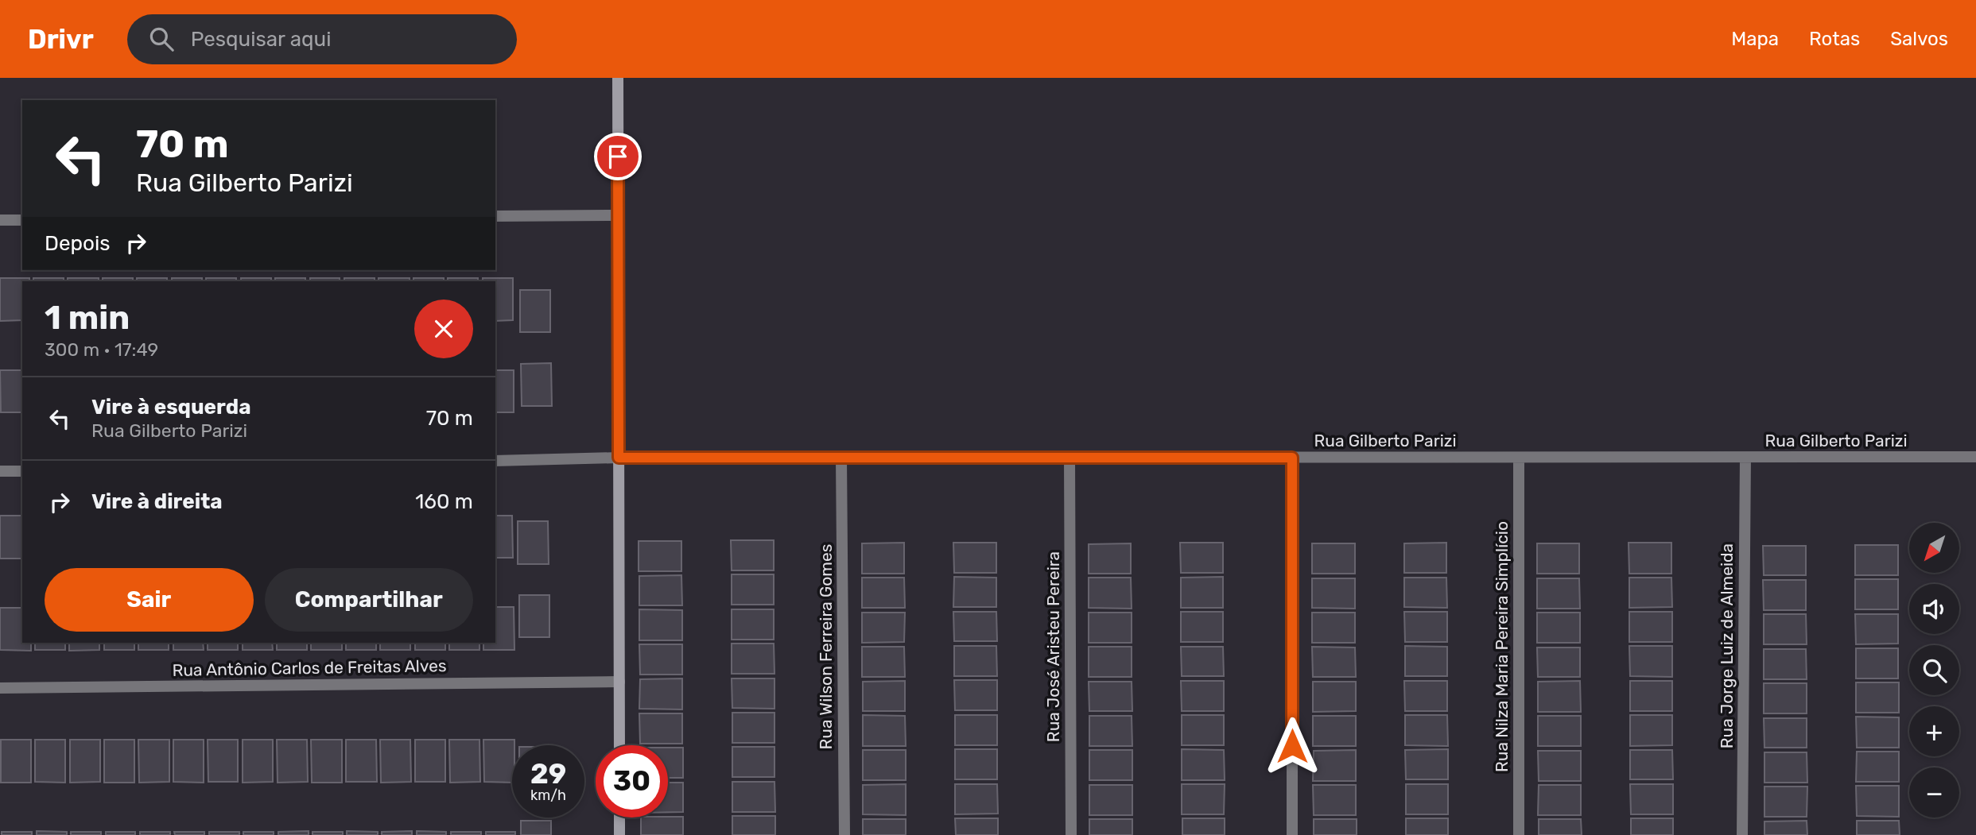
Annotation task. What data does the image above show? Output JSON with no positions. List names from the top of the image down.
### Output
{
  "streets": {
    "street": [
      "Rua Gilberto Parizi",
      "Rua Jorge Luiz de Almeida",
      "Rua Wilson Ferreira Gomes",
      "Rua José Aristeu Pereira",
      "Rua Nilza Maria Pereira Simplício",
      "Rua Antônio Carlos de Freitas Alves"
    ]
  },
  "crossings": [
    ["Rua Gilberto Parizi", "Rua Jorge Luiz de Almeida"],
    ["Rua Gilberto Parizi", "Rua Wilson Ferreira Gomes"],
    ["Rua Gilberto Parizi", "Rua José Aristeu Pereira"],
    ["Rua Gilberto Parizi", "Rua Nilza Maria Pereira Simplício"]
  ],
  "north": "bottom left",
  "page": {
    "header": "Drivr",
    "search": "Pesquisar aqui",
    "nav": ["Mapa", "Rotas", "Salvos"],
    "turn": ["70 m", "Rua Gilberto Parizi"],
    "then": "Depois",
    "heading": ["1 min", "300 m · 17:49"],
    "list": [
      {
        "name": "Vire à esquerda",
        "note": "Rua Gilberto Parizi",
        "value": "70 m"
      },
      {
        "name": "Vire à direita",
        "value": "160 m"
      }
    ],
    "map_buttons": ["+", "−"],
    "buttons": ["Sair", "Compartilhar"],
    "speed": "29 km/h",
    "limit": "30"
  }
}
